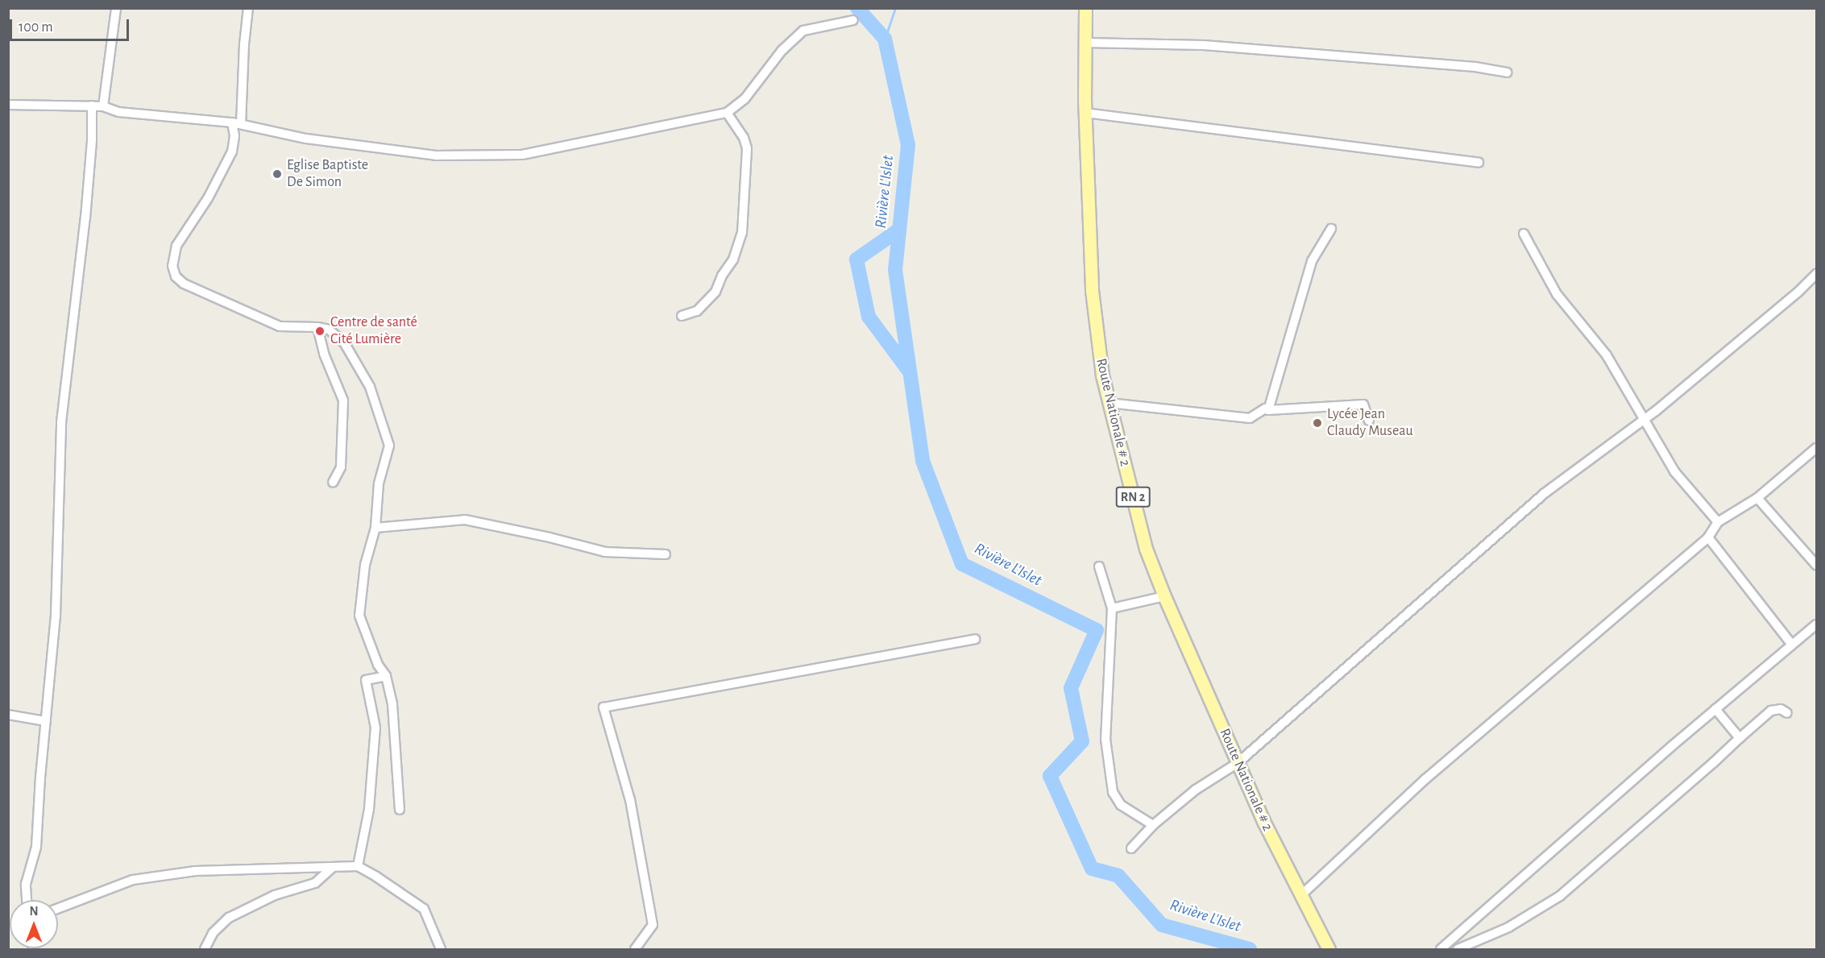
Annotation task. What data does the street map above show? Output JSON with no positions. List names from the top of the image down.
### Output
{
  "streets": {
    "main road": ["Route Nationale # 2", "RN 2"]
  },
  "water": ["Rivière L'Islet"],
  "places": ["Eglise Baptiste De Simon", "Centre de santé Cité Lumière", "Lycée Jean Claudy Museau"],
  "scale_bar": "100 m",
  "north": "top"
}
